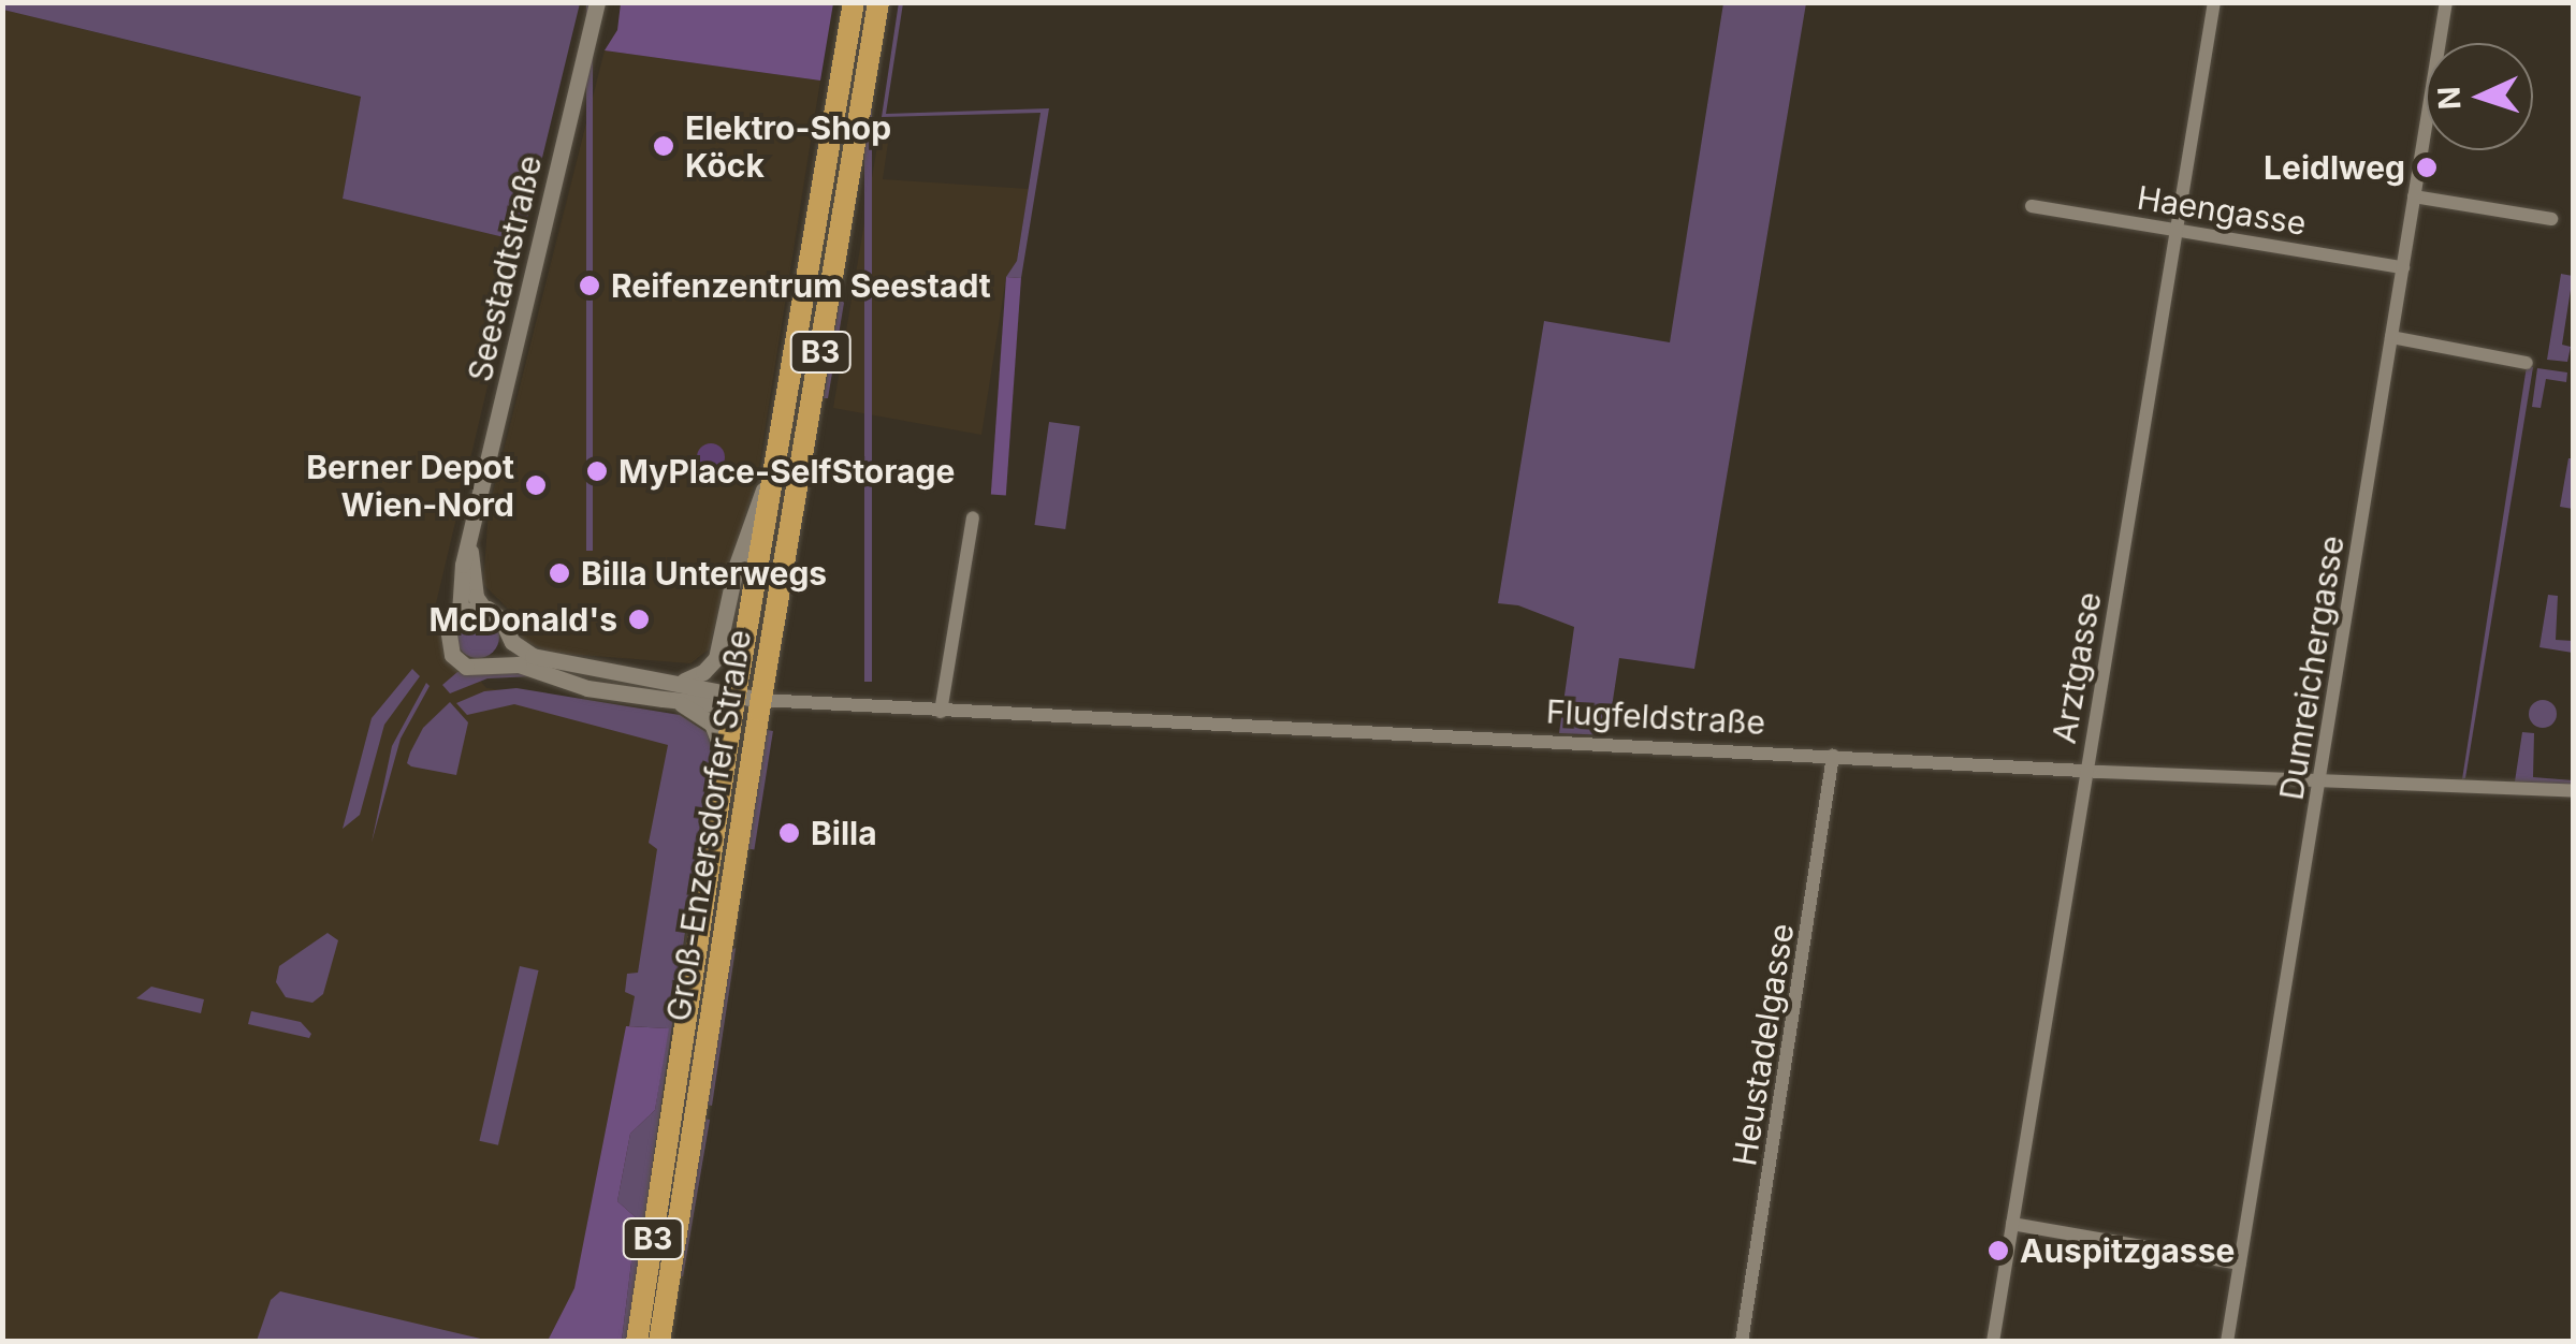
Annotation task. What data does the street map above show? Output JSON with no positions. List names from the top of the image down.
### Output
{
  "streets": {
    "main road": ["B3", "Groß-Enzersdorfer Straße"],
    "street": [
      "Haengasse",
      "Seestadtstraße",
      "Arztgasse",
      "Dumreichergasse",
      "Flugfeldstraße",
      "Heustadelgasse"
    ]
  },
  "crossings": [
    ["Haengasse", "Arztgasse"],
    ["Haengasse", "Dumreichergasse"],
    ["Seestadtstraße", "Flugfeldstraße"],
    ["Seestadtstraße", "Groß-Enzersdorfer Straße"],
    ["Arztgasse", "Flugfeldstraße"],
    ["Dumreichergasse", "Flugfeldstraße"],
    ["Flugfeldstraße", "Groß-Enzersdorfer Straße"],
    ["Flugfeldstraße", "Heustadelgasse"]
  ],
  "places": [
    "Elektro-Shop Köck",
    "Leidlweg",
    "Reifenzentrum Seestadt",
    "MyPlace-SelfStorage",
    "Berner Depot Wien-Nord",
    "Billa Unterwegs",
    "McDonald's",
    "Billa",
    "Auspitzgasse"
  ],
  "north": "left"
}
